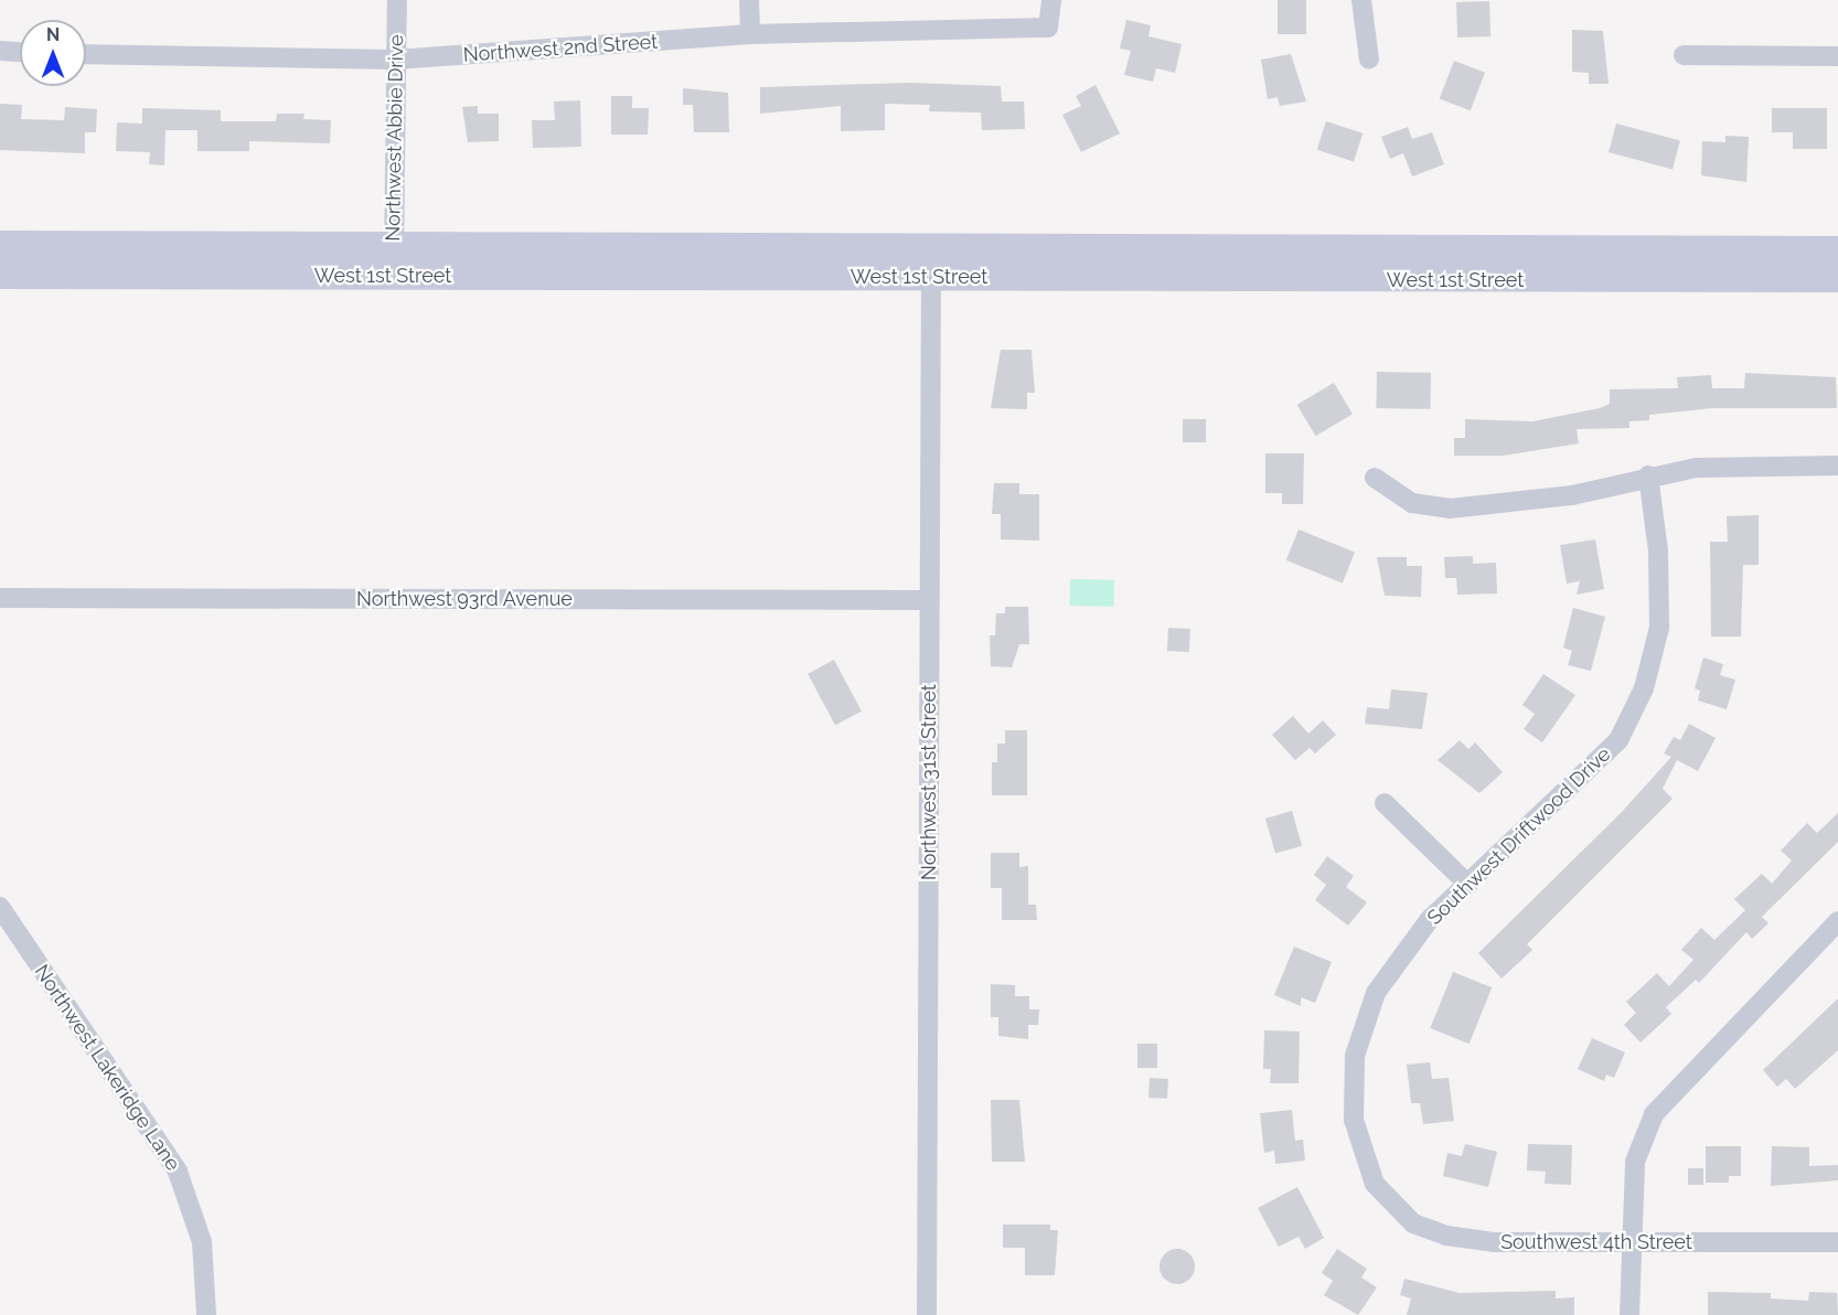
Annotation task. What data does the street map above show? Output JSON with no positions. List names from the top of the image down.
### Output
{
  "streets": {
    "main road": ["West 1st Street"],
    "street": [
      "Northwest 2nd Street",
      "Northwest Abbie Drive",
      "Northwest 93rd Avenue",
      "Northwest 31st Street",
      "Southwest Driftwood Drive",
      "Northwest Lakeridge Lane",
      "Southwest 4th Street"
    ]
  },
  "crossings": [
    ["Northwest 2nd Street", "Northwest Abbie Drive"],
    ["Northwest Abbie Drive", "West 1st Street"],
    ["West 1st Street", "Northwest 31st Street"],
    ["Northwest 93rd Avenue", "Northwest 31st Street"],
    ["Southwest Driftwood Drive", "Southwest 4th Street"]
  ],
  "north": "top"
}
